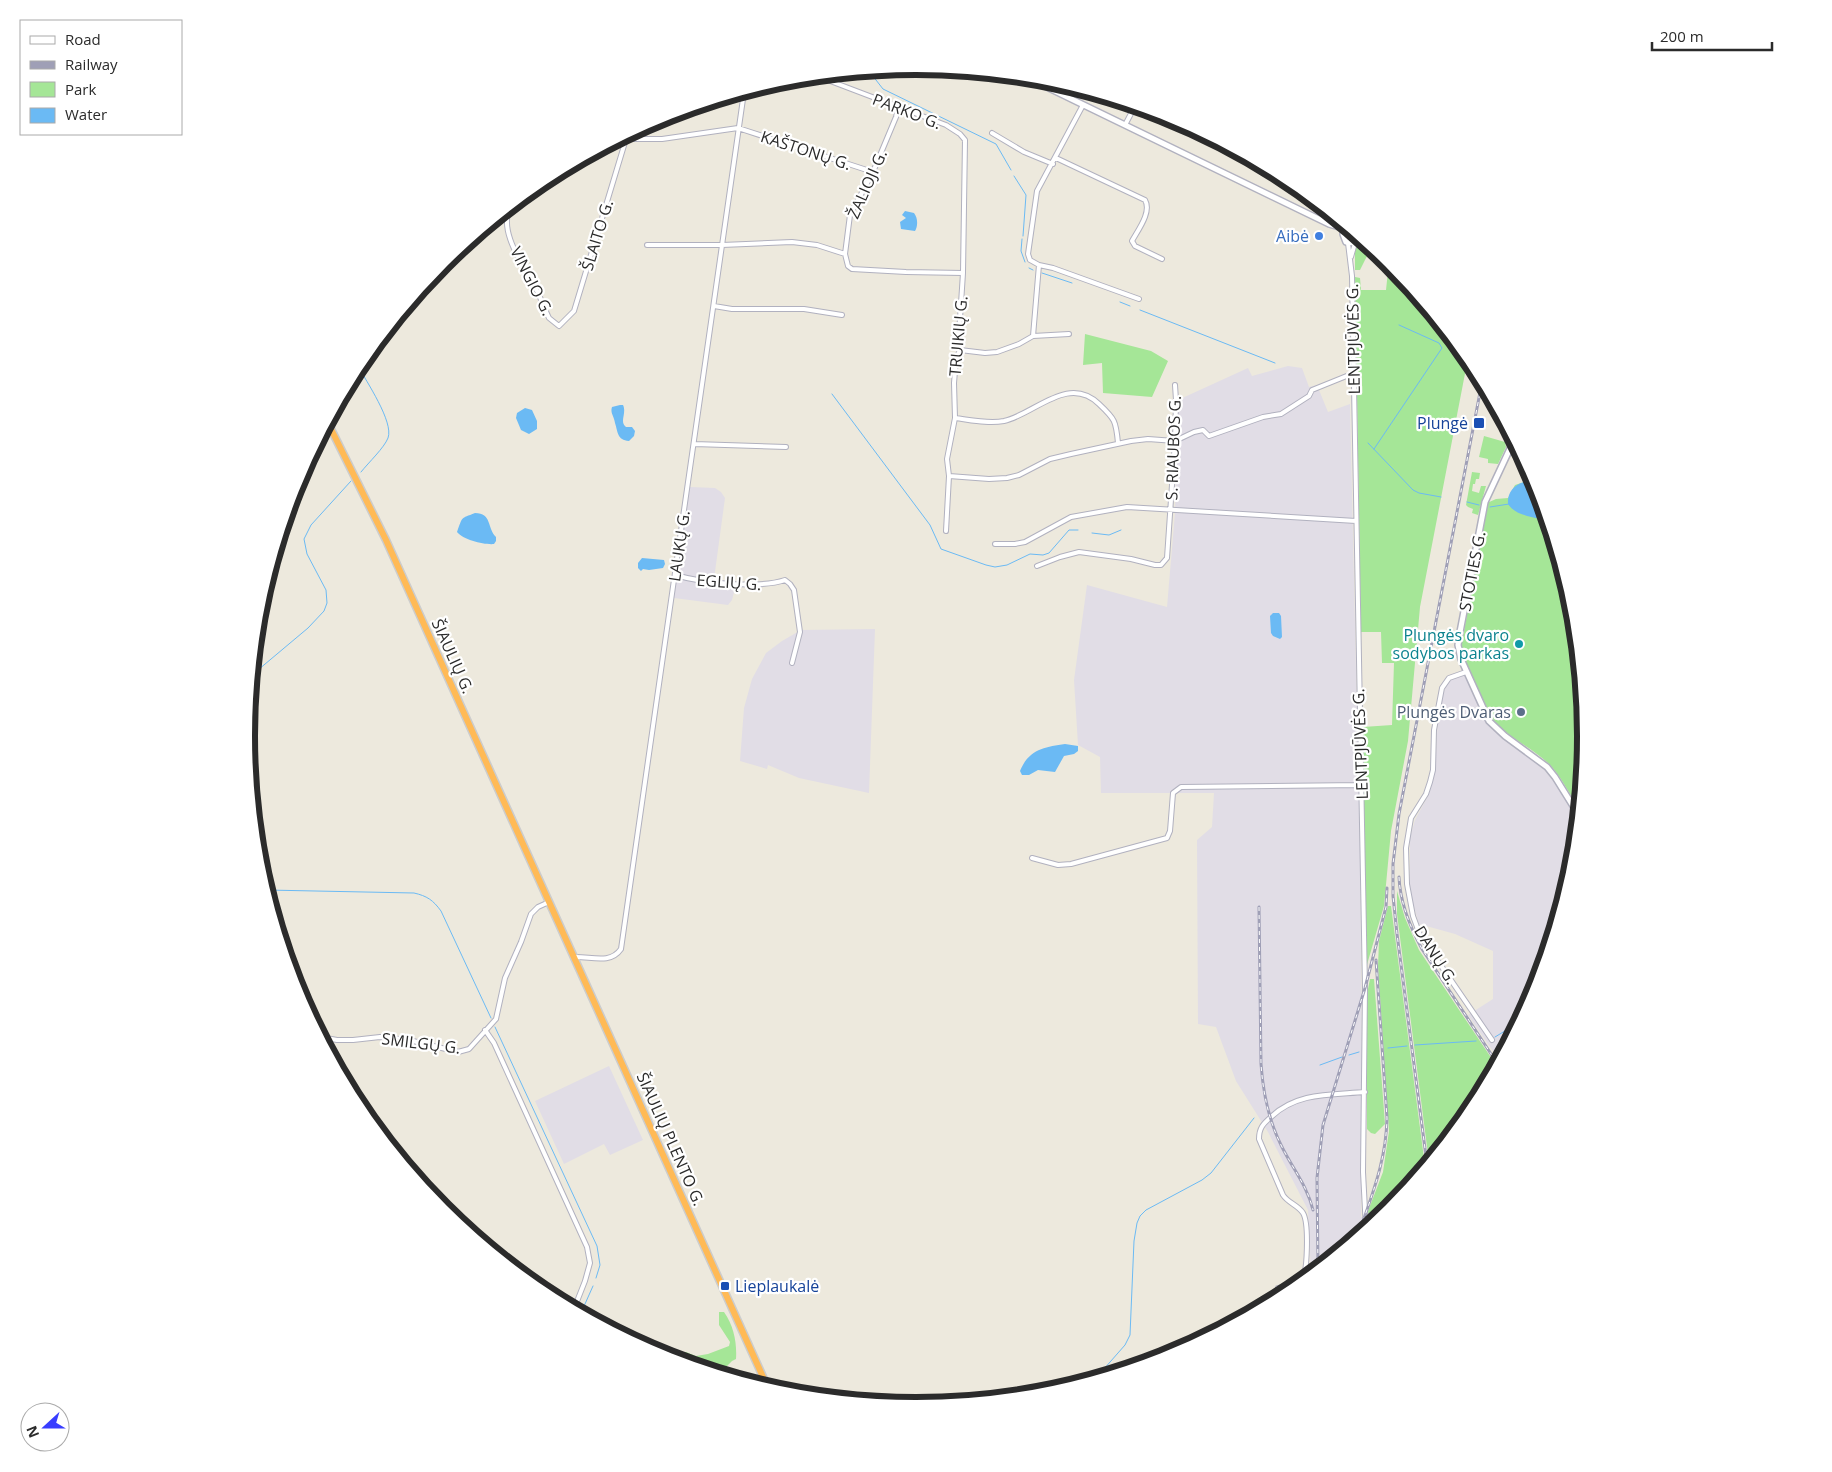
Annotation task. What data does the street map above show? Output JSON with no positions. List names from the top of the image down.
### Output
{
  "streets": {
    "highway": ["ŠIAULIŲ G.", "ŠIAULIŲ PLENTO G."],
    "main road": ["STOTIES G."],
    "street": [
      "PARKO G.",
      "KAŠTONŲ G.",
      "ŽALIOJI G.",
      "ŠLAITO G.",
      "VINGIO G.",
      "TRUIKIŲ G.",
      "LENTPJŪVĖS G.",
      "S. RIAUBOS G.",
      "LAUKŲ G.",
      "EGLIŲ G.",
      "DANŲ G.",
      "SMILGŲ G."
    ]
  },
  "crossings": [
    ["PARKO G.", "ŽALIOJI G."],
    ["PARKO G.", "TRUIKIŲ G."],
    ["KAŠTONŲ G.", "ŽALIOJI G."],
    ["KAŠTONŲ G.", "LAUKŲ G."],
    ["ŠLAITO G.", "VINGIO G."],
    ["LAUKŲ G.", "EGLIŲ G."],
    ["LAUKŲ G.", "ŠIAULIŲ PLENTO G."],
    ["STOTIES G.", "DANŲ G."],
    ["ŠIAULIŲ G.", "SMILGŲ G."],
    ["ŠIAULIŲ G.", "ŠIAULIŲ PLENTO G."],
    ["SMILGŲ G.", "ŠIAULIŲ PLENTO G."]
  ],
  "places": {
    "other": ["Aibė", "Plungės dvaro sodybos parkas", "Plungės Dvaras"],
    "transit": ["Plungė", "Lieplaukalė"]
  },
  "legend": [
    "Road",
    "Railway",
    "Park",
    "Water"
  ],
  "scale_bar": "200 m",
  "north": "left"
}
